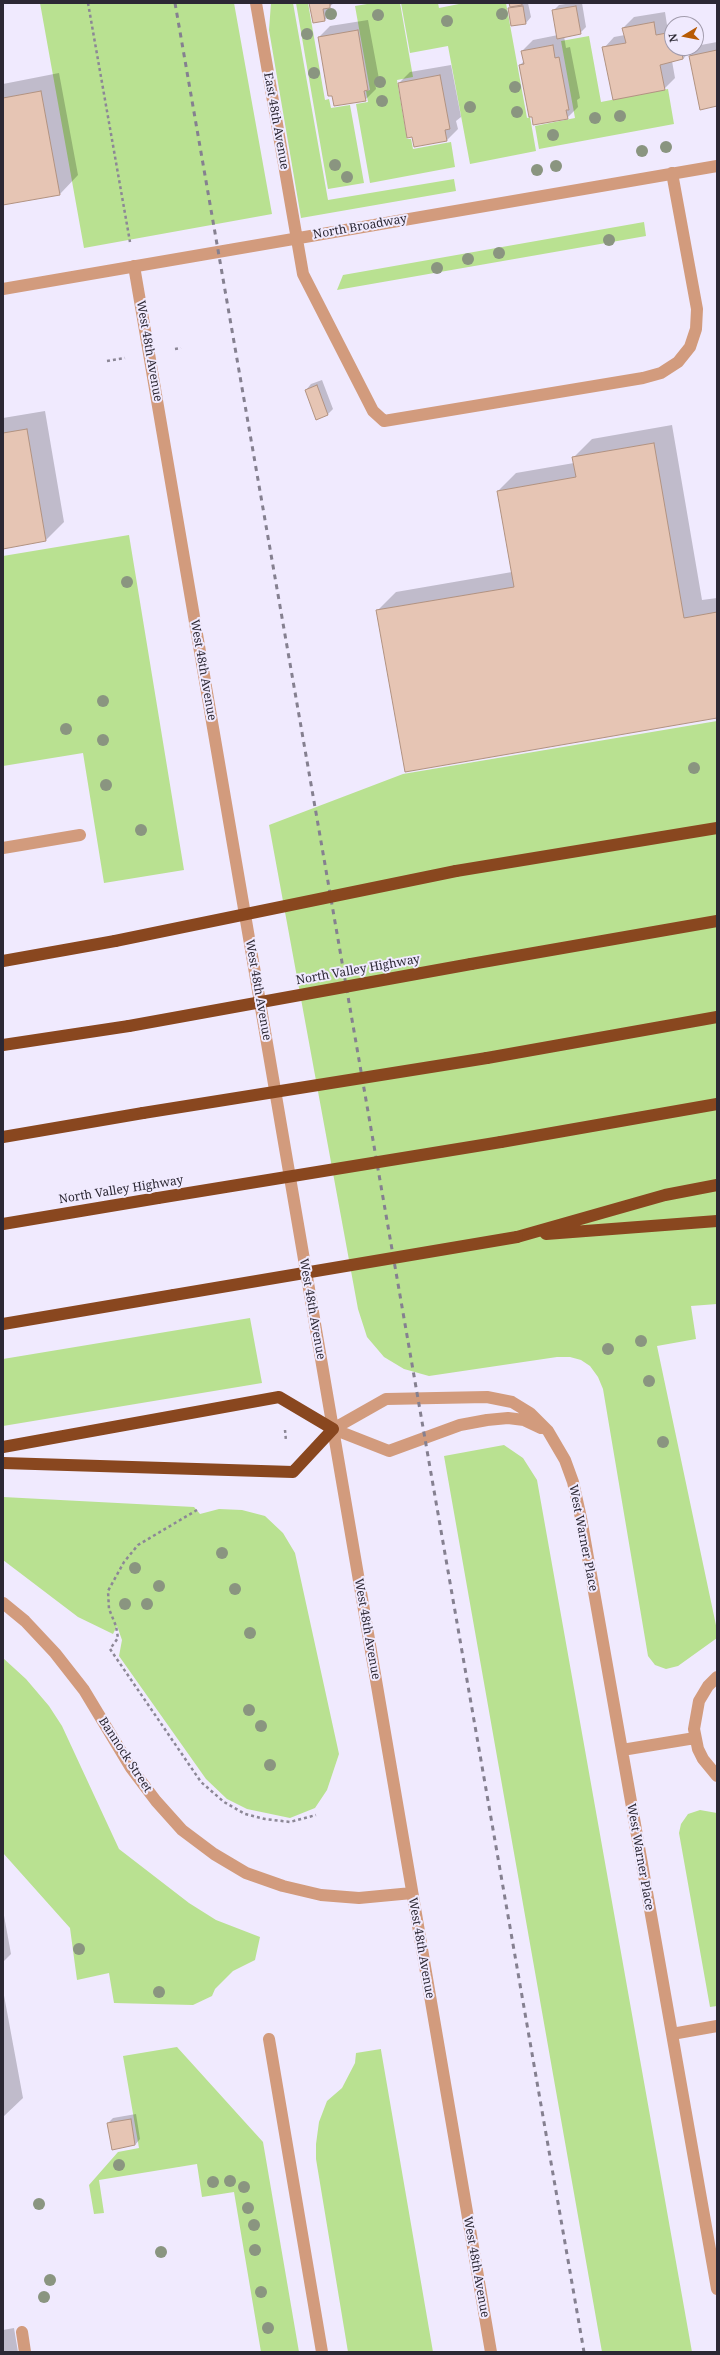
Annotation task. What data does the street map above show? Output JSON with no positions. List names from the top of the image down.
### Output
{
  "streets": {
    "highway": ["North Valley Highway"],
    "street": [
      "East 48th Avenue",
      "North Broadway",
      "West 48th Avenue",
      "West Warner Place",
      "Bannock Street"
    ]
  },
  "crossings": [
    ["East 48th Avenue", "North Broadway"],
    ["North Broadway", "West 48th Avenue"],
    ["West 48th Avenue", "West Warner Place"],
    ["West 48th Avenue", "Bannock Street"]
  ],
  "north": "left"
}
